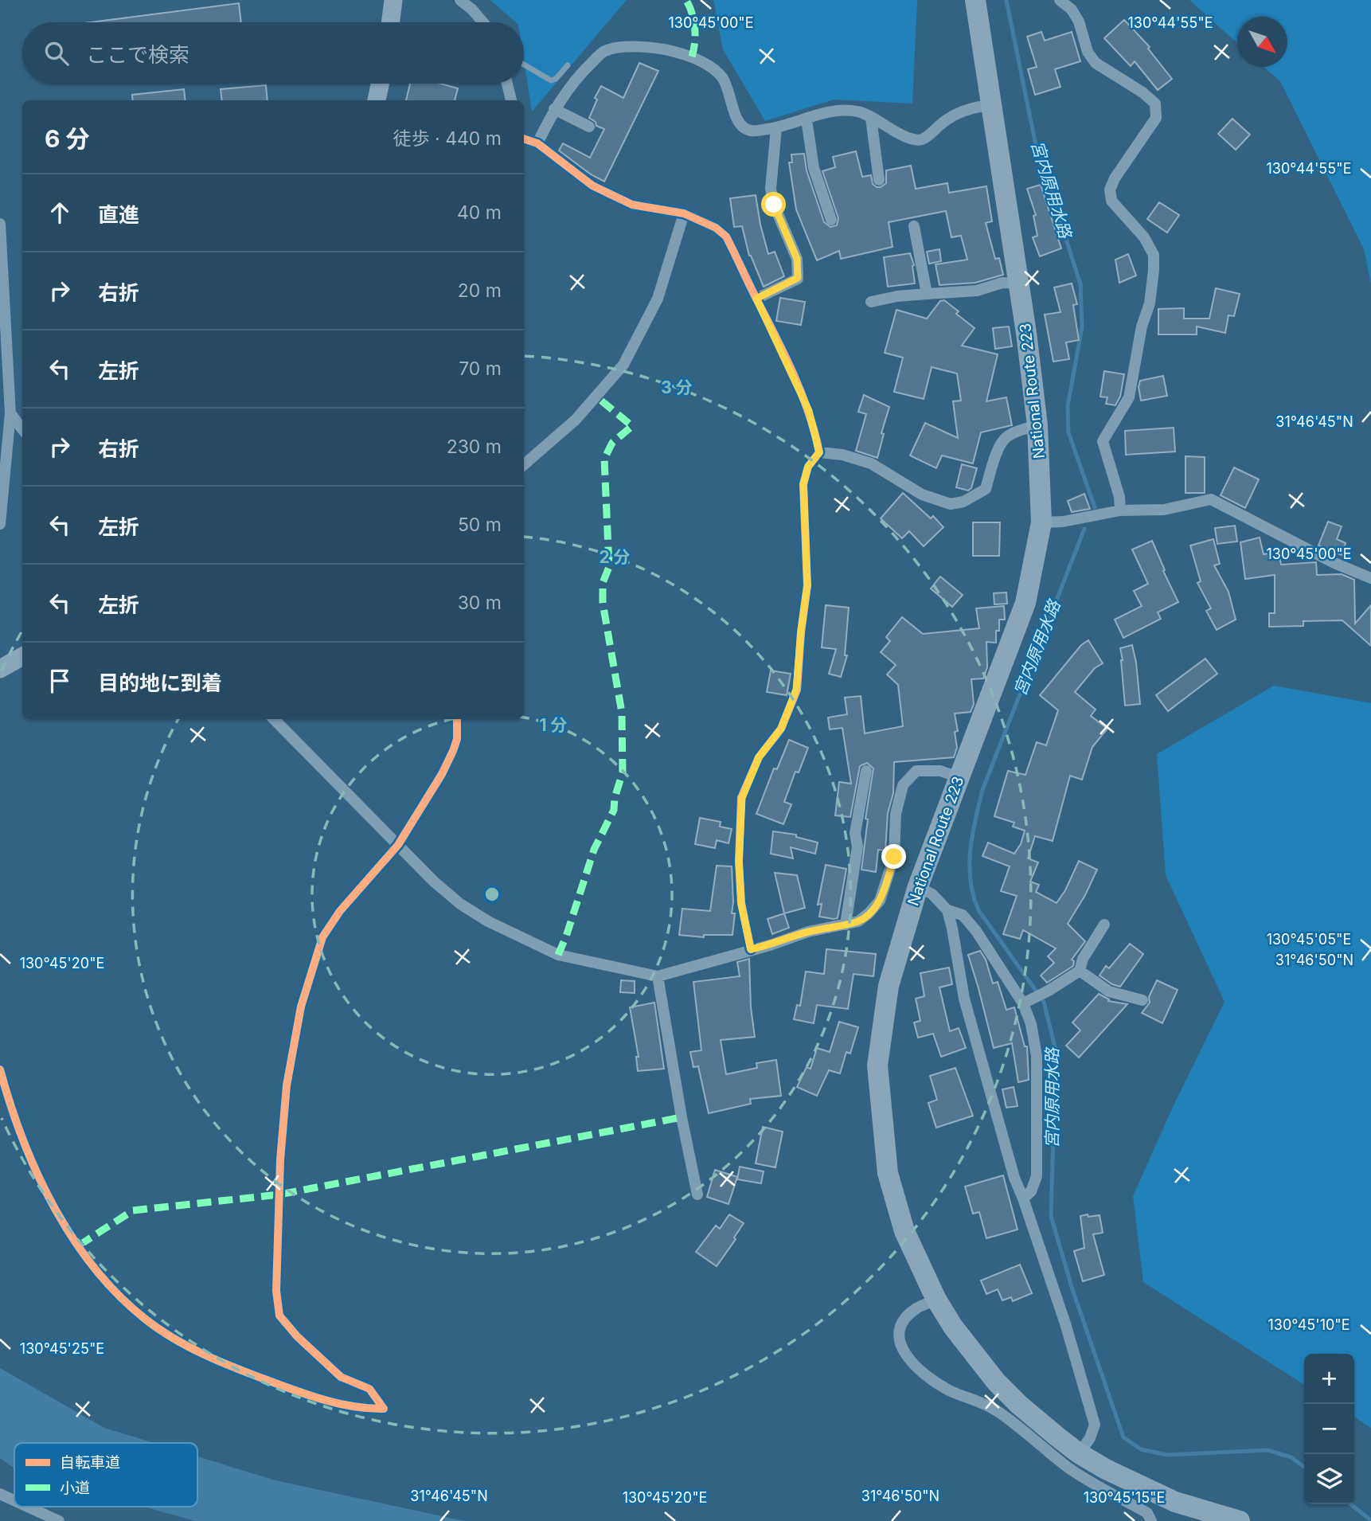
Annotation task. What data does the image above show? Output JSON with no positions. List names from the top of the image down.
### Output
{
  "streets": {
    "highway": ["National Route 223"]
  },
  "water": ["宮内原用水路"],
  "legend": ["自転車道", "小道"],
  "north": "bottom right",
  "page": {
    "search": "ここで検索",
    "heading": ["6 分", "徒歩 · 440 m"],
    "list": [
      ["直進", "40 m"],
      ["右折", "20 m"],
      ["左折", "70 m"],
      ["右折", "230 m"],
      ["左折", "50 m"],
      ["左折", "30 m"],
      "目的地に到着"
    ],
    "map_buttons": ["+", "−"]
  },
  "coordinates": [
    "130°45'00\"E",
    "130°44'55\"E",
    "31°46'45\"N",
    "130°45'05\"E",
    "31°46'50\"N",
    "130°45'20\"E",
    "130°45'10\"E",
    "130°45'25\"E",
    "130°45'15\"E"
  ],
  "rings": ["3 分", "2 分", "1 分"]
}
